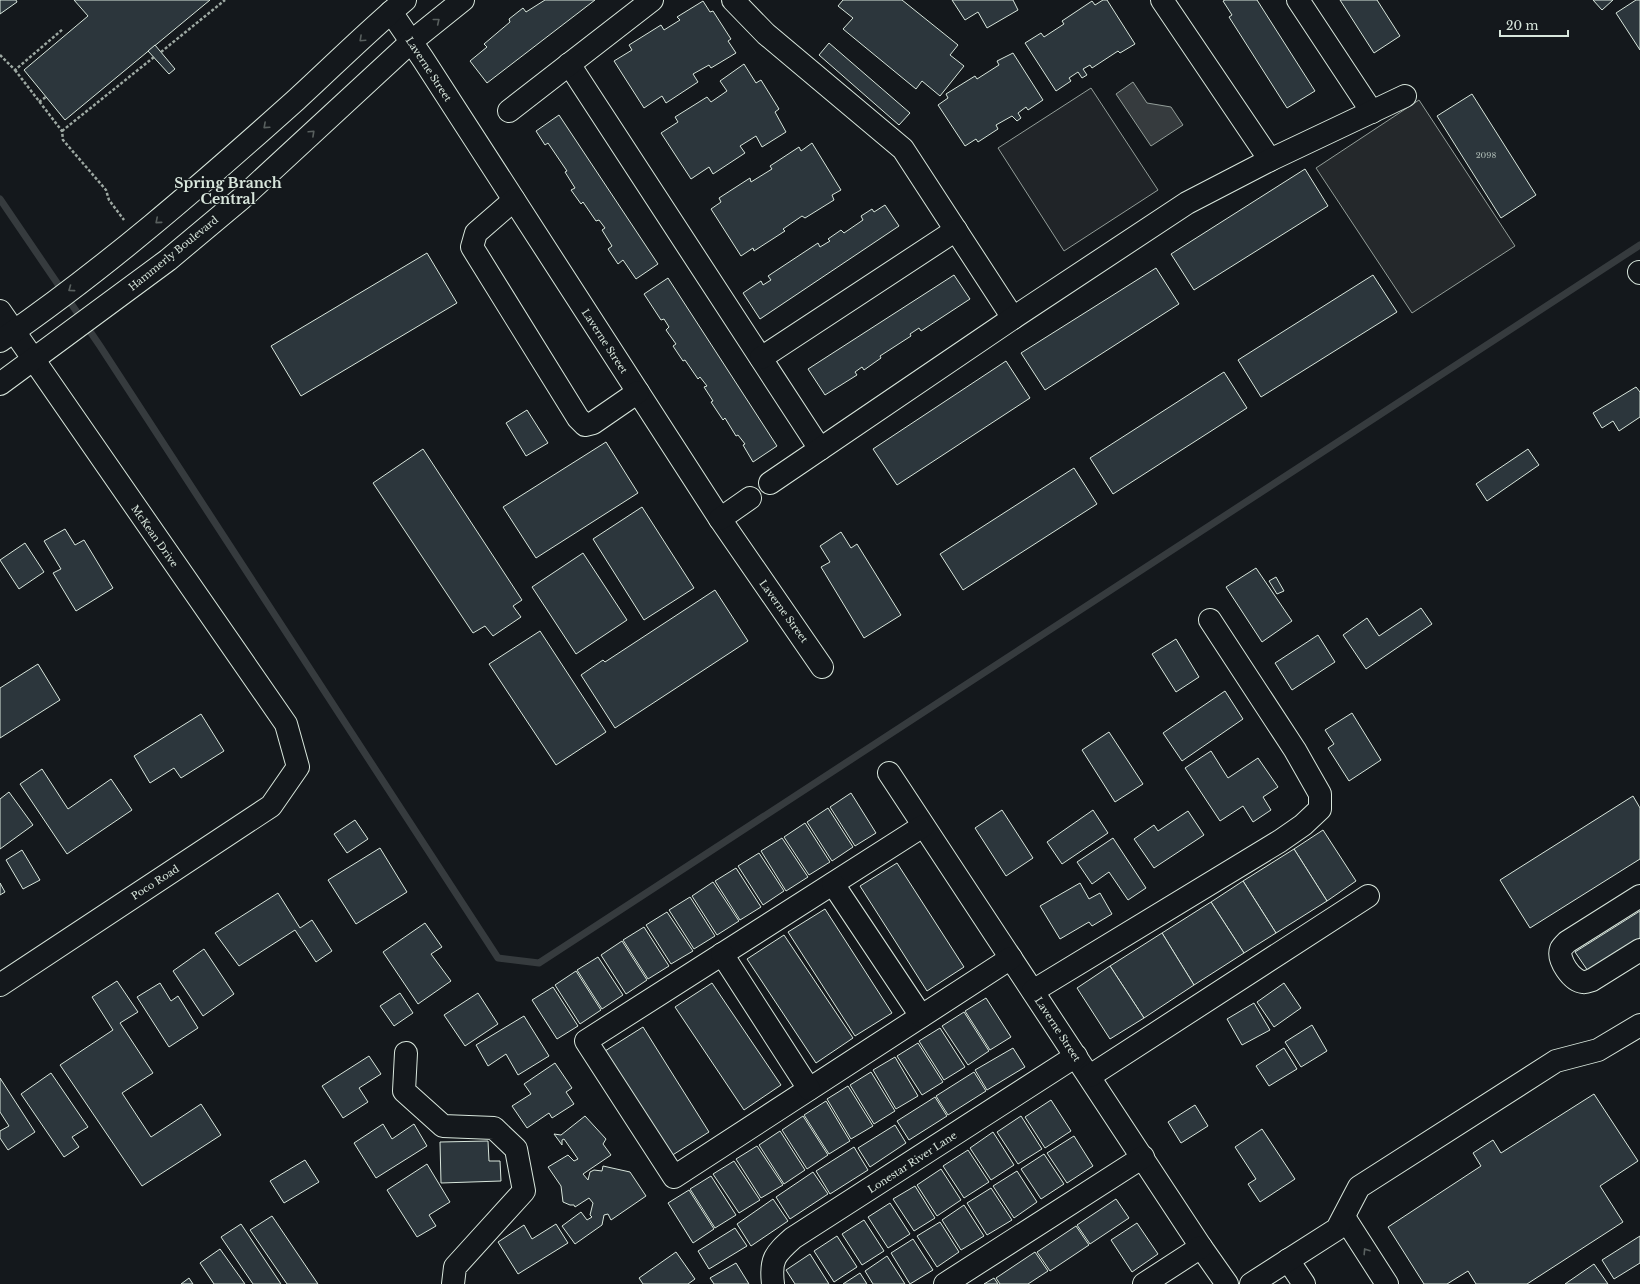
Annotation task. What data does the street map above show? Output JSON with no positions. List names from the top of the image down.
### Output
{
  "streets": {
    "street": [
      "Laverne Street",
      "Hammerly Boulevard",
      "McKean Drive",
      "Poco Road",
      "Lonestar River Lane"
    ]
  },
  "crossings": [
    ["Laverne Street", "Hammerly Boulevard"],
    ["Laverne Street", "Lonestar River Lane"],
    ["Hammerly Boulevard", "McKean Drive"],
    ["McKean Drive", "Poco Road"]
  ],
  "districts": ["Spring Branch Central"],
  "house_numbers": ["2098"],
  "scale_bar": "20 m"
}
